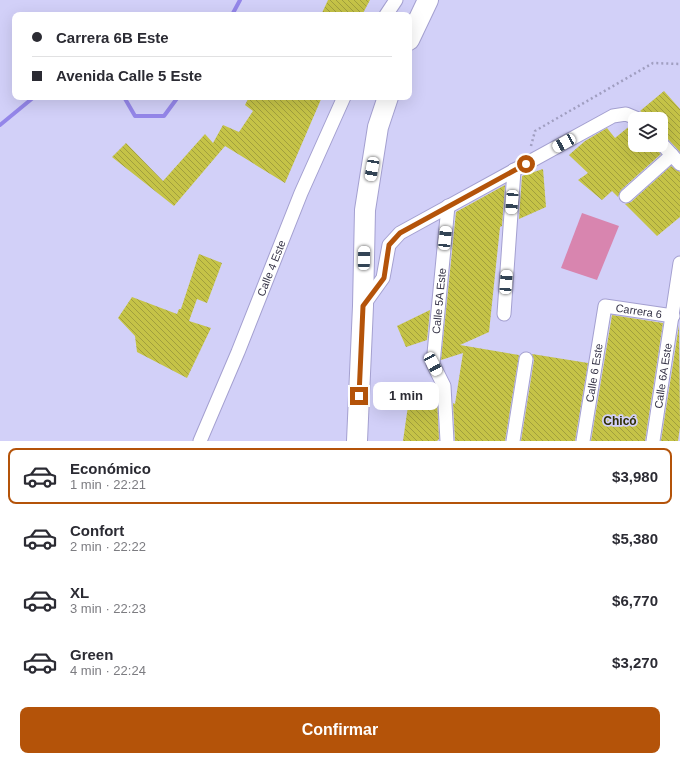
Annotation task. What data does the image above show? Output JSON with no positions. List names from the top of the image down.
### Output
{
  "streets": {
    "street": [
      "Calle 4 Este",
      "Calle 5A Este",
      "Carrera 6",
      "Calle 6 Este",
      "Calle 6A Este"
    ]
  },
  "crossings": [
    ["Carrera 6", "Calle 6 Este"],
    ["Carrera 6", "Calle 6A Este"]
  ],
  "districts": ["Chicó"],
  "page": {
    "banner": ["Carrera 6B Este", "Avenida Calle 5 Este"],
    "bubble": "1 min",
    "list": [
      {
        "name": "Económico",
        "note": "1 min · 22:21",
        "value": "$3,980"
      },
      {
        "name": "Confort",
        "note": "2 min · 22:22",
        "value": "$5,380"
      },
      {
        "name": "XL",
        "note": "3 min · 22:23",
        "value": "$6,770"
      },
      {
        "name": "Green",
        "note": "4 min · 22:24",
        "value": "$3,270"
      }
    ],
    "buttons": "Confirmar"
  }
}
